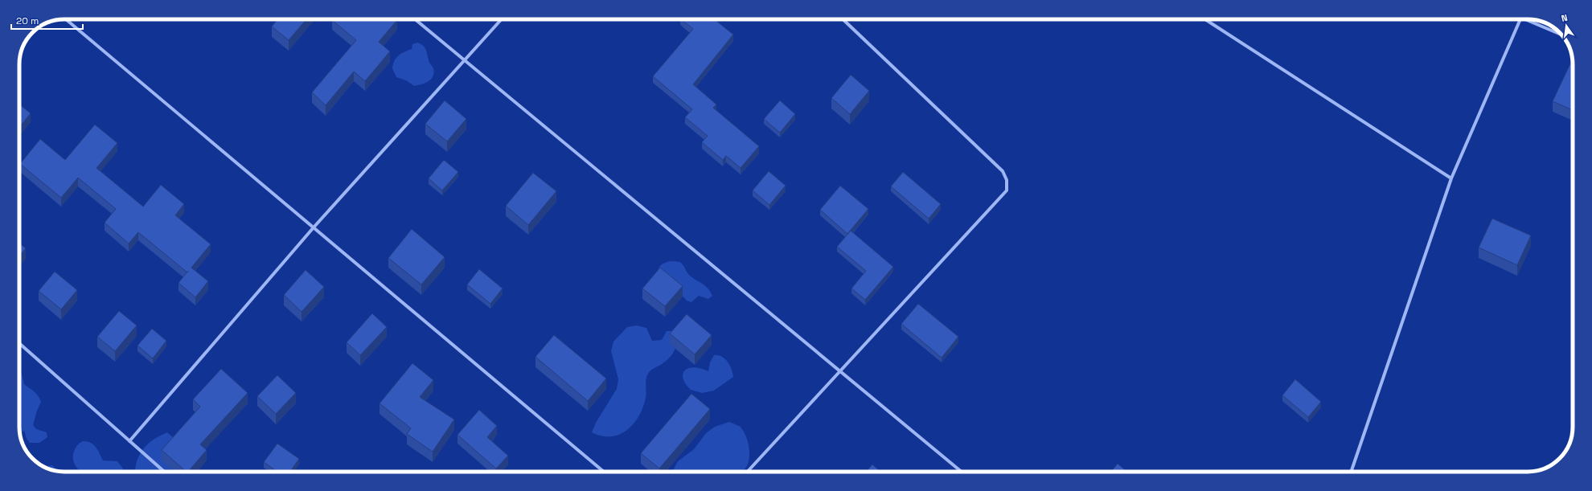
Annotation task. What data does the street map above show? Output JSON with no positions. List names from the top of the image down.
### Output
{
  "scale_bar": "20 m",
  "north": "top"
}
